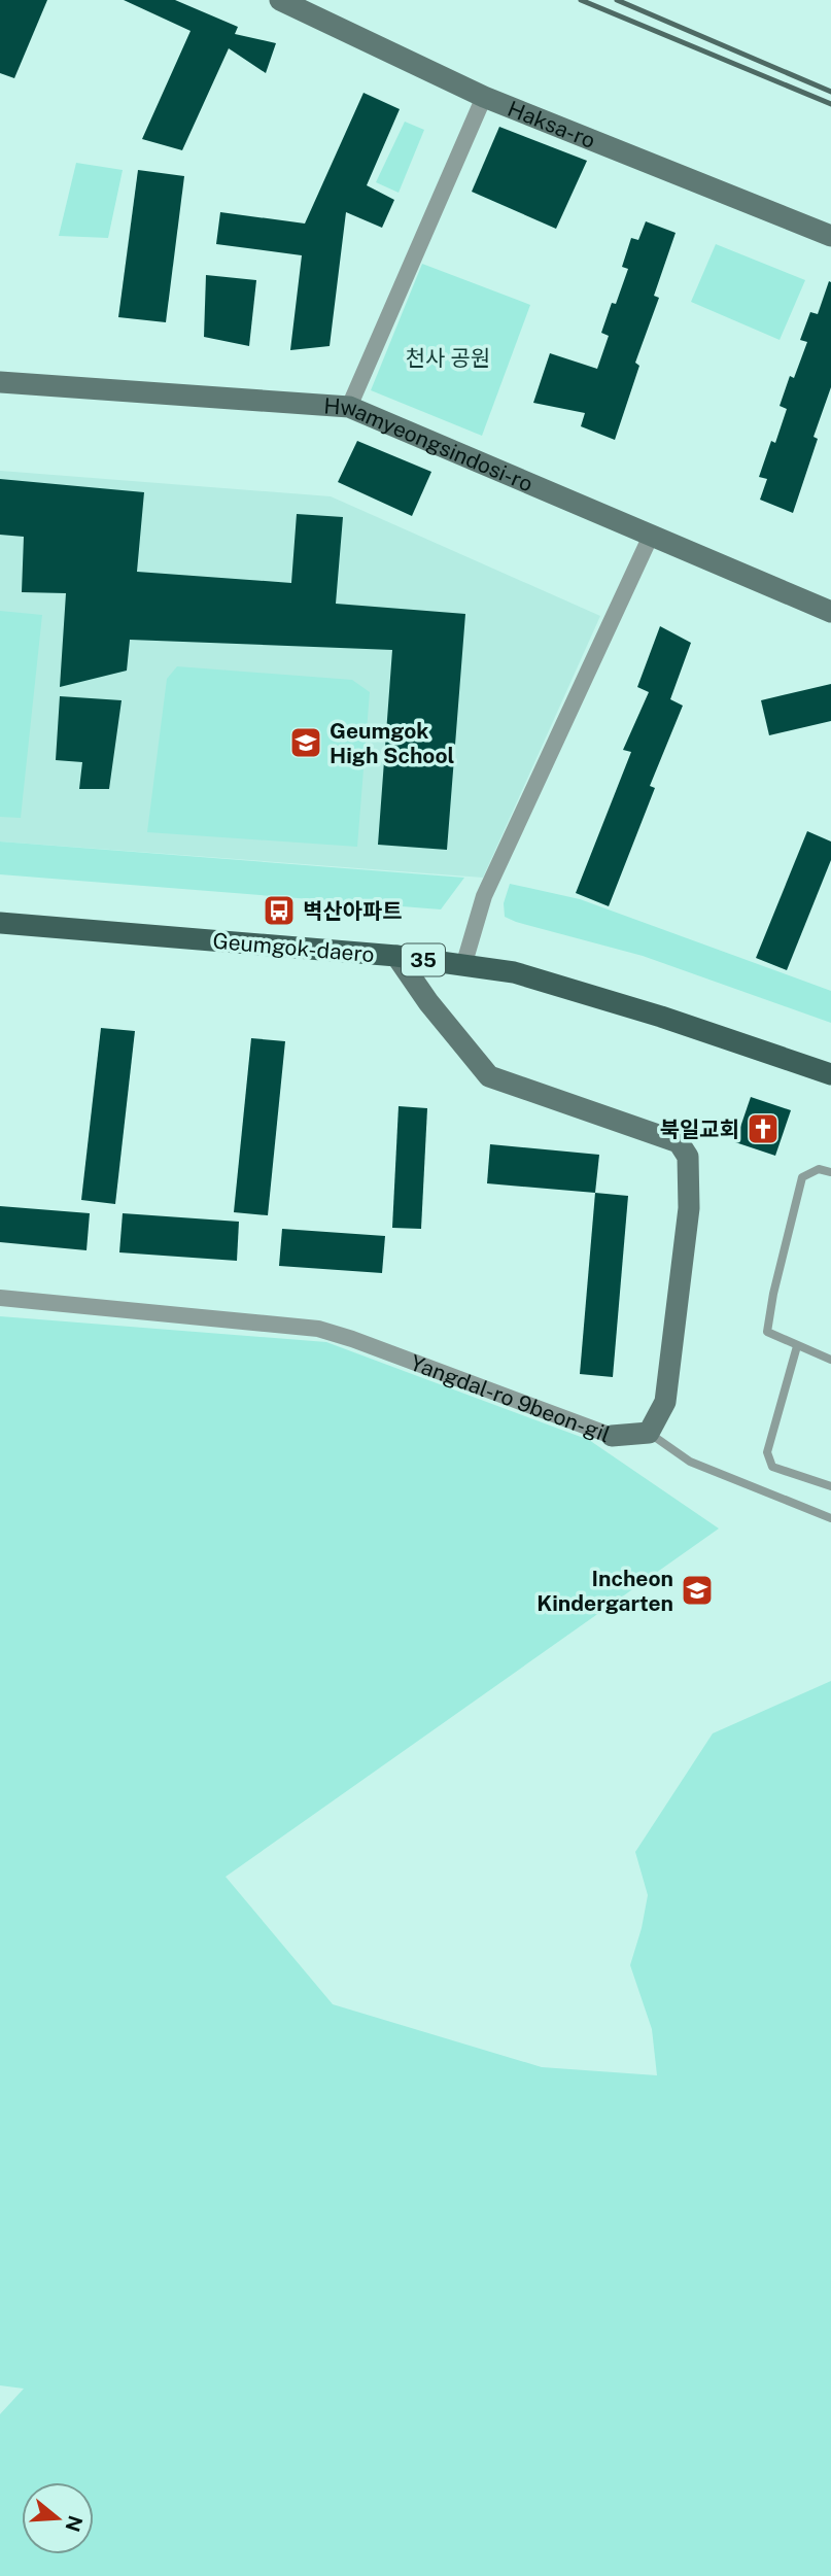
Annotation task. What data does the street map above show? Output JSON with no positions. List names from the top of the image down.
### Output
{
  "streets": {
    "main road": [
      "Haksa-ro",
      "Hwamyeongsindosi-ro",
      "Geumgok-daero",
      "35",
      "Yangdal-ro 9beon-gil"
    ]
  },
  "parks": ["천사 공원"],
  "places": {
    "school or university": ["Geumgok High School", "Incheon Kindergarten"],
    "bus stop": ["벽산아파트"],
    "church": ["북일교회"]
  },
  "north": "right"
}
